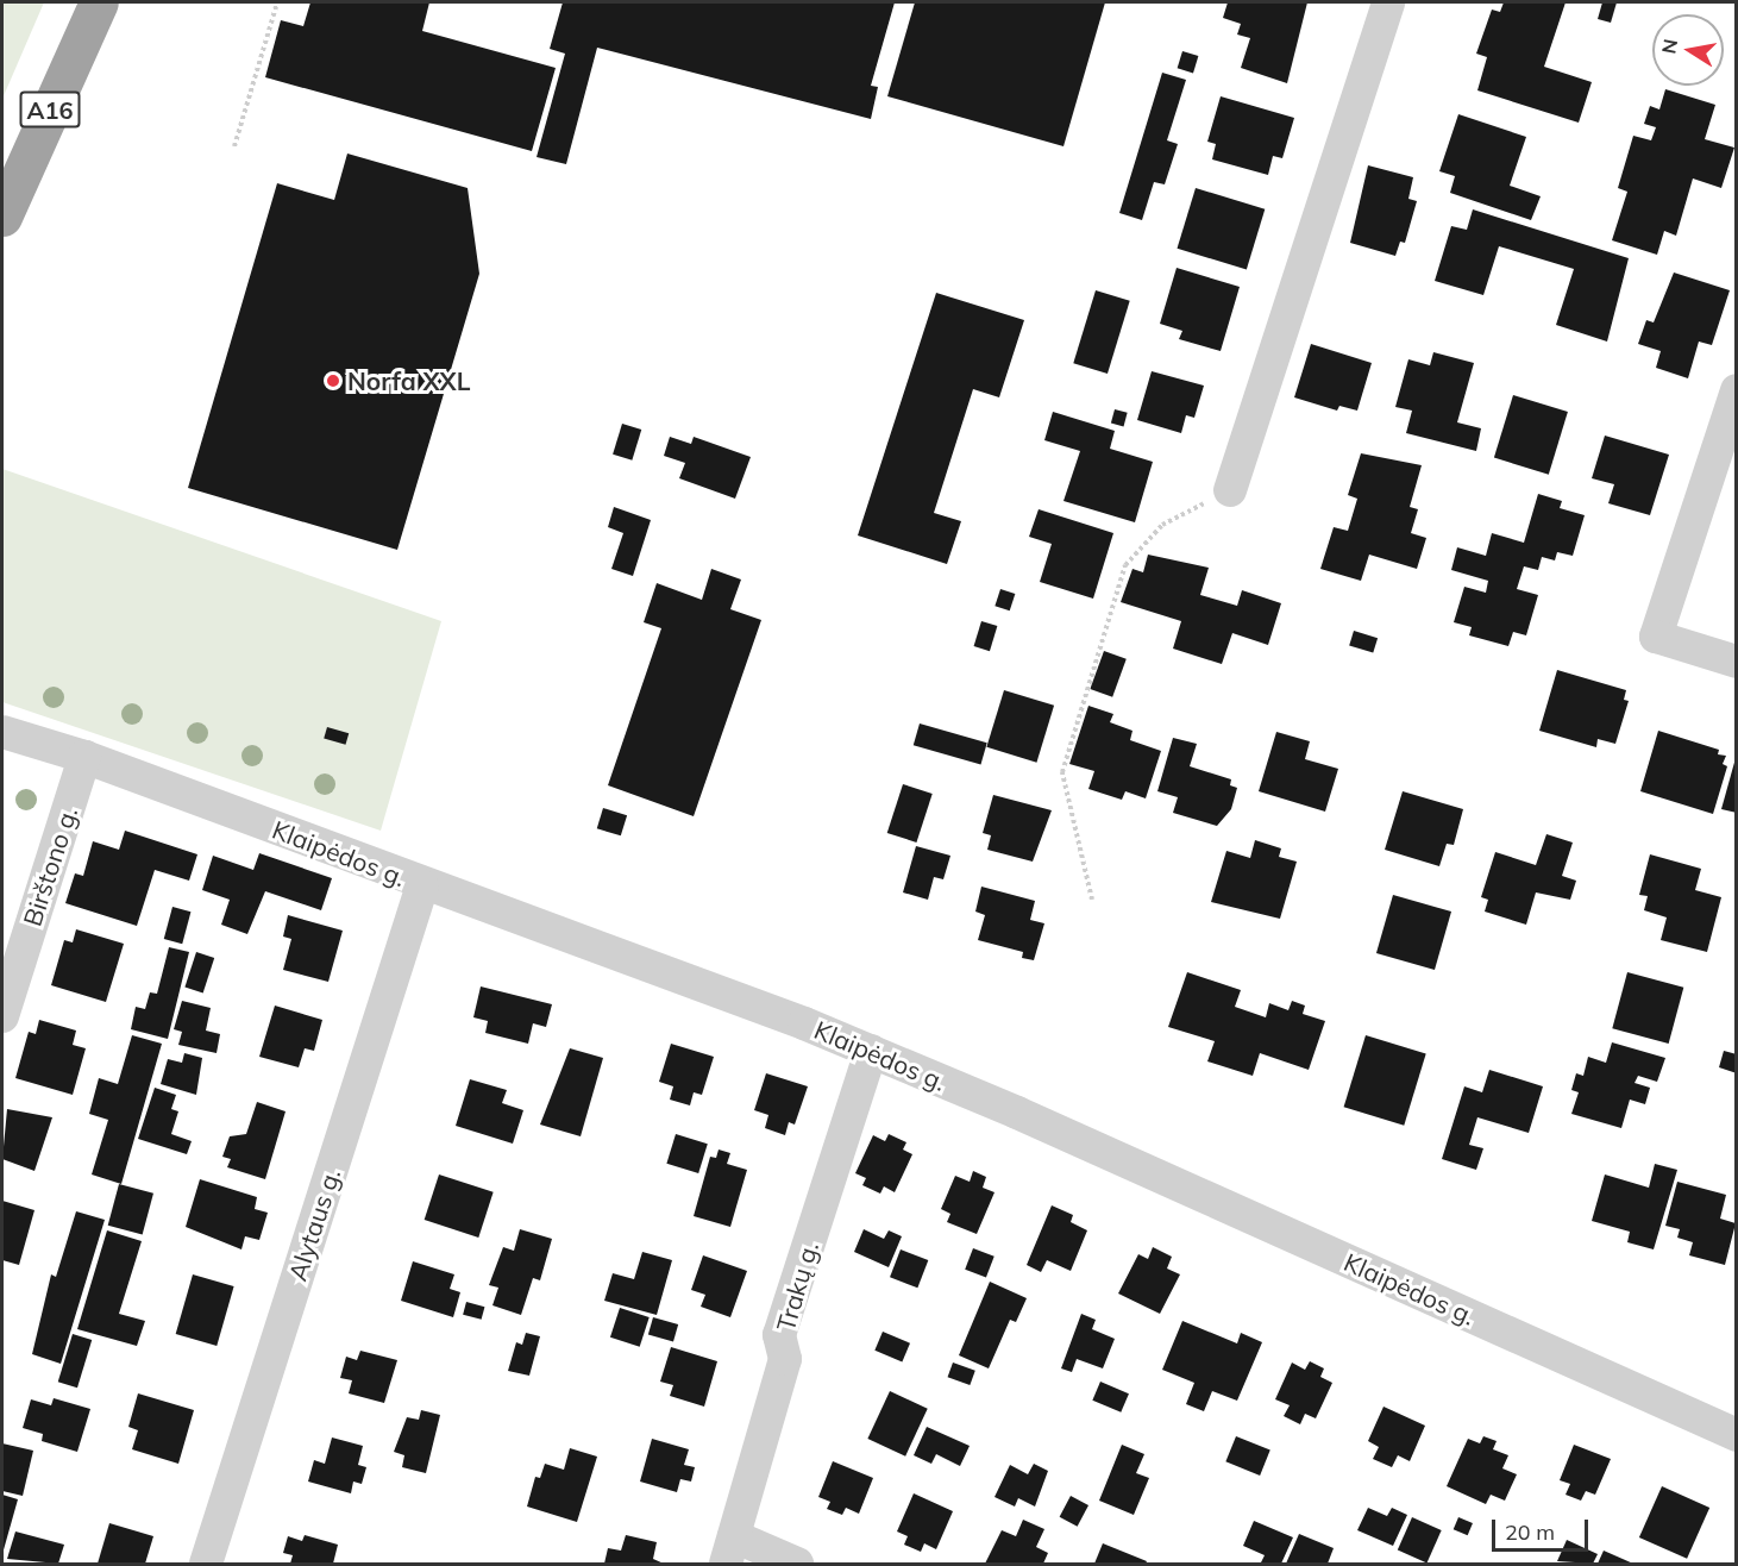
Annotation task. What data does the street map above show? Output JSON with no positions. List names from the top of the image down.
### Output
{
  "streets": {
    "highway": ["A16"],
    "street": [
      "Klaipėdos g.",
      "Birštono g.",
      "Alytaus g.",
      "Trakų g."
    ]
  },
  "crossings": [
    ["Klaipėdos g.", "Birštono g."],
    ["Klaipėdos g.", "Alytaus g."],
    ["Klaipėdos g.", "Trakų g."]
  ],
  "places": ["Norfa XXL"],
  "scale_bar": "20 m",
  "north": "left"
}
